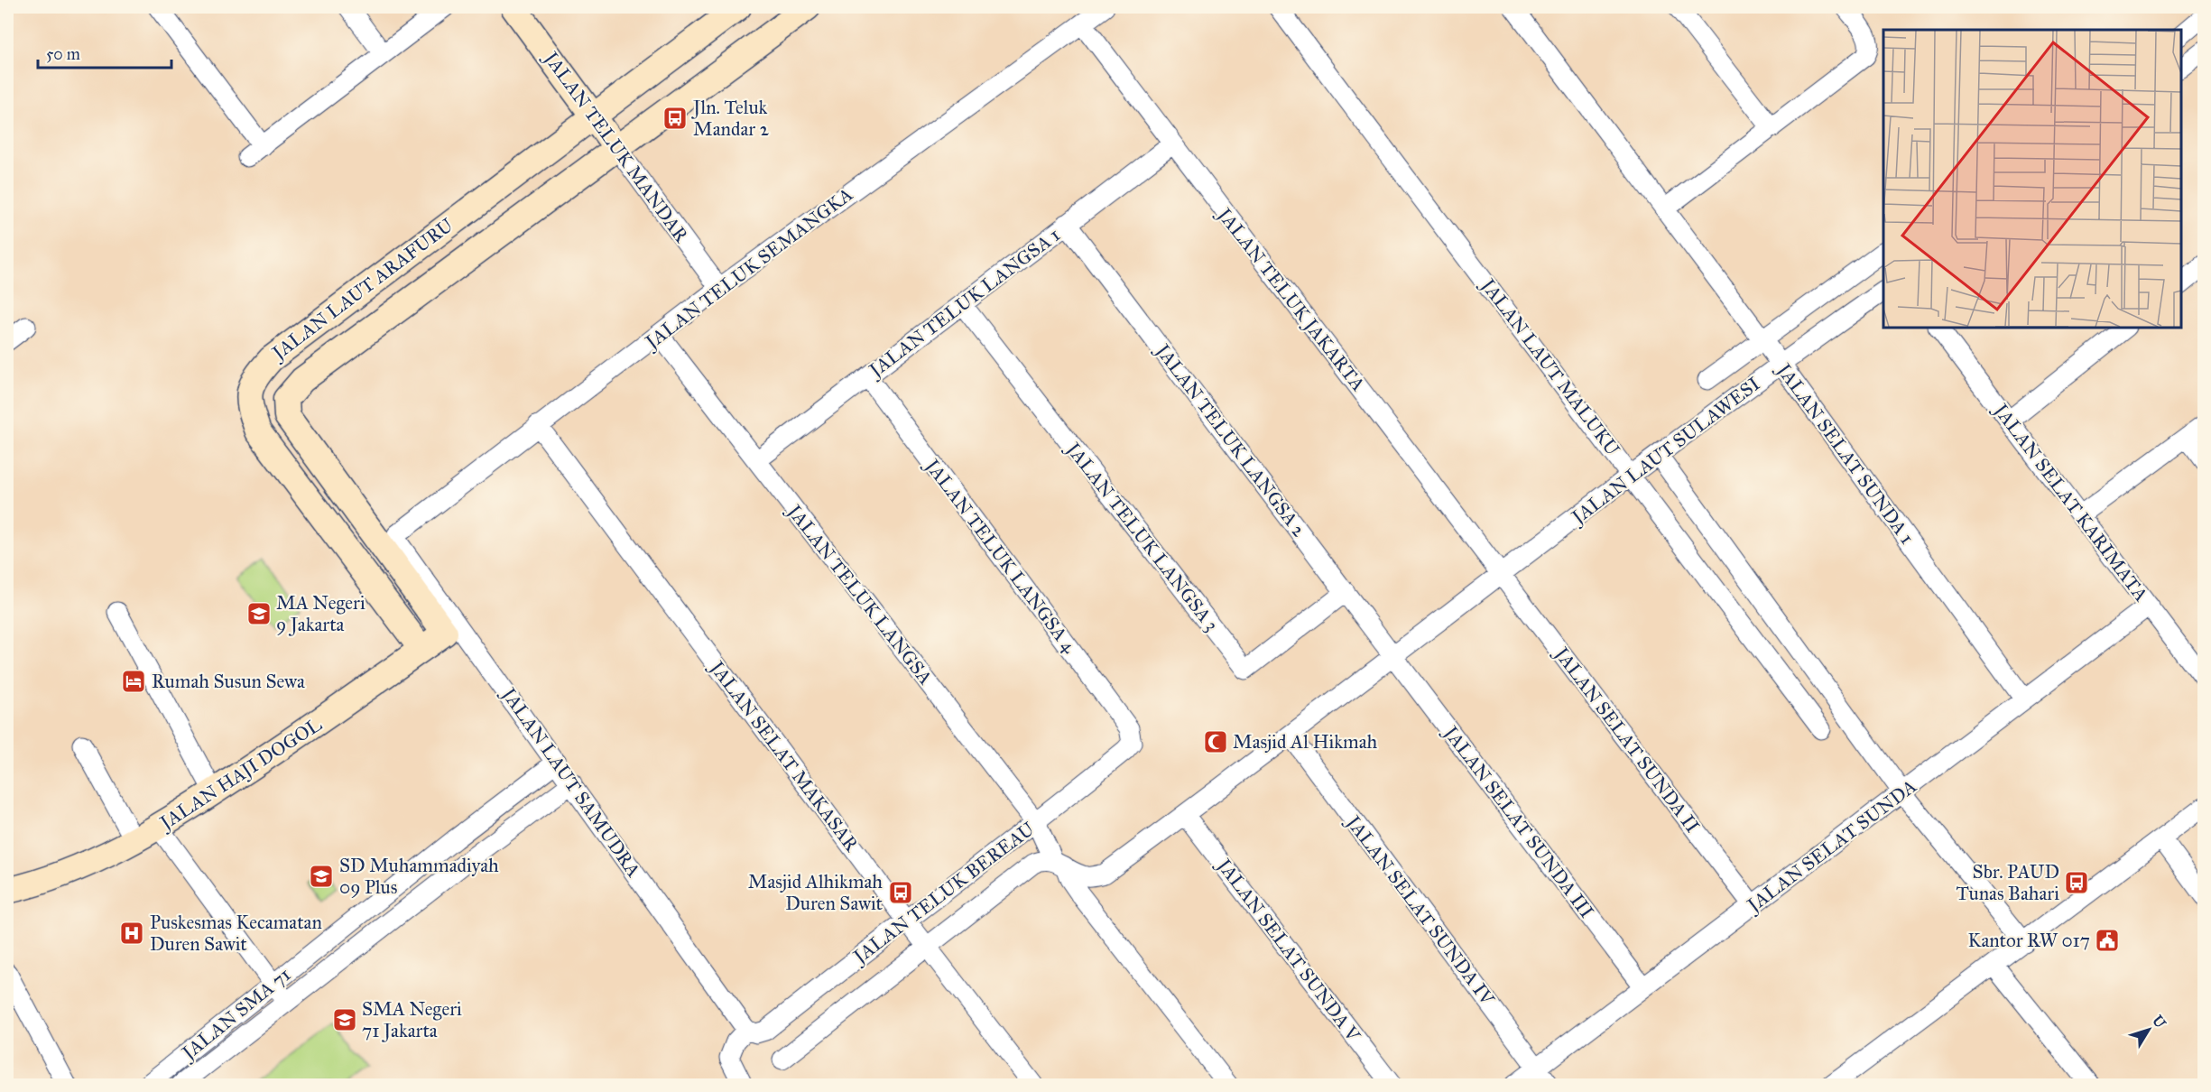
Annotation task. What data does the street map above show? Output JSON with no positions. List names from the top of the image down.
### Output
{
  "streets": {
    "street": [
      "JALAN TELUK MANDAR",
      "JALAN TELUK SEMANGKA",
      "JALAN LAUT ARAFURU",
      "JALAN TELUK JAKARTA",
      "JALAN TELUK LANGSA 1",
      "JALAN LAUT MALUKU",
      "JALAN TELUK LANGSA 2",
      "JALAN LAUT SULAWESI",
      "JALAN SELAT SUNDA 1",
      "JALAN SELAT KARIMATA",
      "JALAN TELUK LANGSA 3",
      "JALAN TELUK LANGSA 4",
      "JALAN TELUK LANGSA",
      "JALAN SELAT SUNDA II",
      "JALAN SELAT MAKASAR",
      "JALAN HAJI DOGOL",
      "JALAN LAUT SAMUDRA",
      "JALAN SELAT SUNDA III",
      "JALAN SELAT SUNDA",
      "JALAN TELUK BEREAU",
      "JALAN SELAT SUNDA IV",
      "JALAN SELAT SUNDA V",
      "JALAN SMA 71"
    ]
  },
  "crossings": [
    ["JALAN TELUK MANDAR", "JALAN TELUK SEMANGKA"],
    ["JALAN TELUK MANDAR", "JALAN LAUT ARAFURU"],
    ["JALAN TELUK SEMANGKA", "JALAN TELUK JAKARTA"],
    ["JALAN TELUK SEMANGKA", "JALAN TELUK LANGSA"],
    ["JALAN TELUK SEMANGKA", "JALAN SELAT MAKASAR"],
    ["JALAN TELUK SEMANGKA", "JALAN LAUT SAMUDRA"],
    ["JALAN LAUT ARAFURU", "JALAN HAJI DOGOL"],
    ["JALAN LAUT ARAFURU", "JALAN LAUT SAMUDRA"],
    ["JALAN TELUK JAKARTA", "JALAN TELUK LANGSA 1"],
    ["JALAN TELUK JAKARTA", "JALAN LAUT SULAWESI"],
    ["JALAN TELUK JAKARTA", "JALAN SELAT SUNDA II"],
    ["JALAN TELUK LANGSA 1", "JALAN TELUK LANGSA 2"],
    ["JALAN TELUK LANGSA 1", "JALAN TELUK LANGSA 3"],
    ["JALAN TELUK LANGSA 1", "JALAN TELUK LANGSA 4"],
    ["JALAN TELUK LANGSA 1", "JALAN TELUK LANGSA"],
    ["JALAN LAUT MALUKU", "JALAN LAUT SULAWESI"],
    ["JALAN TELUK LANGSA 2", "JALAN LAUT SULAWESI"],
    ["JALAN TELUK LANGSA 2", "JALAN TELUK LANGSA 3"],
    ["JALAN TELUK LANGSA 2", "JALAN SELAT SUNDA III"],
    ["JALAN LAUT SULAWESI", "JALAN SELAT SUNDA 1"],
    ["JALAN LAUT SULAWESI", "JALAN TELUK LANGSA"],
    ["JALAN LAUT SULAWESI", "JALAN SELAT SUNDA II"],
    ["JALAN LAUT SULAWESI", "JALAN SELAT SUNDA III"],
    ["JALAN LAUT SULAWESI", "JALAN SELAT SUNDA IV"],
    ["JALAN LAUT SULAWESI", "JALAN SELAT SUNDA V"],
    ["JALAN SELAT SUNDA 1", "JALAN SELAT SUNDA"],
    ["JALAN SELAT KARIMATA", "JALAN SELAT SUNDA"],
    ["JALAN TELUK LANGSA 4", "JALAN TELUK BEREAU"],
    ["JALAN TELUK LANGSA", "JALAN TELUK BEREAU"],
    ["JALAN SELAT SUNDA II", "JALAN SELAT SUNDA"],
    ["JALAN SELAT MAKASAR", "JALAN TELUK BEREAU"],
    ["JALAN HAJI DOGOL", "JALAN LAUT SAMUDRA"],
    ["JALAN LAUT SAMUDRA", "JALAN TELUK BEREAU"],
    ["JALAN LAUT SAMUDRA", "JALAN SMA 71"],
    ["JALAN SELAT SUNDA III", "JALAN SELAT SUNDA"],
    ["JALAN SELAT SUNDA", "JALAN SELAT SUNDA IV"]
  ],
  "places": {
    "bus stop": ["Jln. Teluk Mandar 2", "Sbr. PAUD Tunas Bahari", "Masjid Alhikmah Duren Sawit"],
    "school or university": ["MA Negeri 9 Jakarta", "SD Muhammadiyah 09 Plus", "SMA Negeri 71 Jakarta"],
    "hotel": ["Rumah Susun Sewa"],
    "mosque": ["Masjid Al Hikmah"],
    "hospital": ["Puskesmas Kecamatan Duren Sawit"],
    "public building": ["Kantor RW 017"]
  },
  "scale_bar": "50 m",
  "north": "top right"
}
